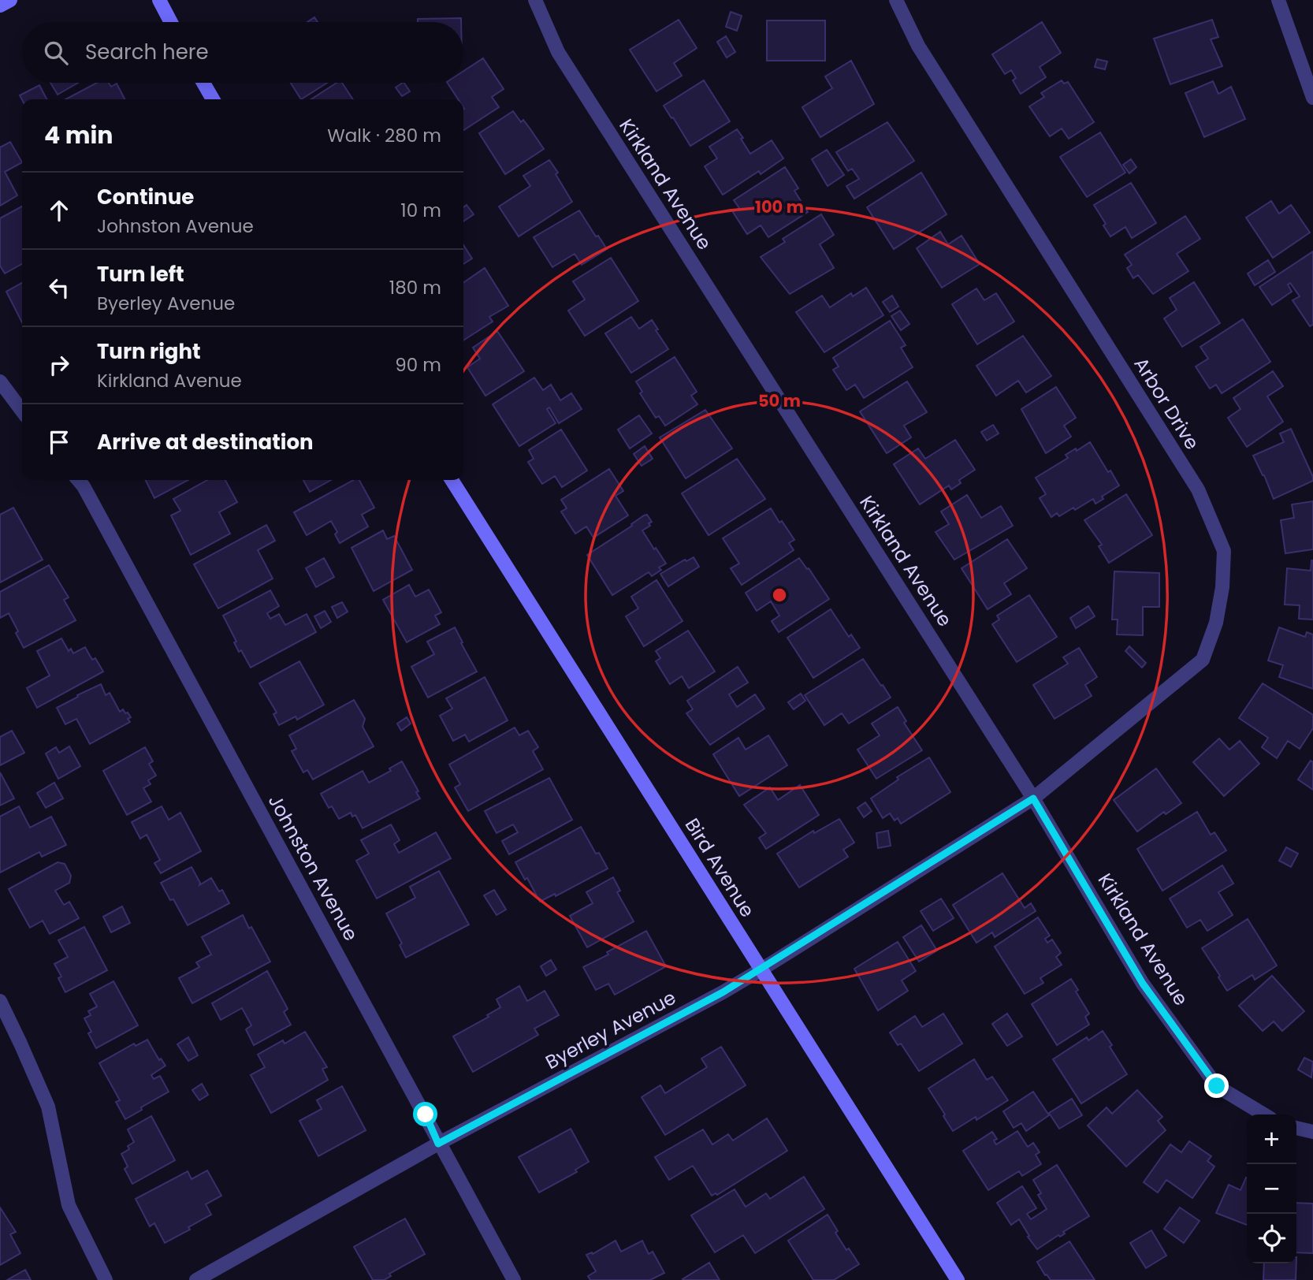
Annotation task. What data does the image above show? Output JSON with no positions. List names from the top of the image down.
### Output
{
  "streets": {
    "street": [
      "Kirkland Avenue",
      "Arbor Drive",
      "Johnston Avenue",
      "Bird Avenue",
      "Byerley Avenue"
    ]
  },
  "crossings": [
    ["Kirkland Avenue", "Arbor Drive"],
    ["Kirkland Avenue", "Byerley Avenue"],
    ["Arbor Drive", "Byerley Avenue"],
    ["Johnston Avenue", "Byerley Avenue"],
    ["Bird Avenue", "Byerley Avenue"]
  ],
  "page": {
    "search": "Search here",
    "heading": ["4 min", "Walk · 280 m"],
    "list": [
      ["Continue", "Johnston Avenue", "10 m"],
      ["Turn left", "Byerley Avenue", "180 m"],
      ["Turn right", "Kirkland Avenue", "90 m"],
      "Arrive at destination"
    ],
    "map_buttons": ["+", "−"]
  },
  "rings": ["100 m", "50 m"]
}
